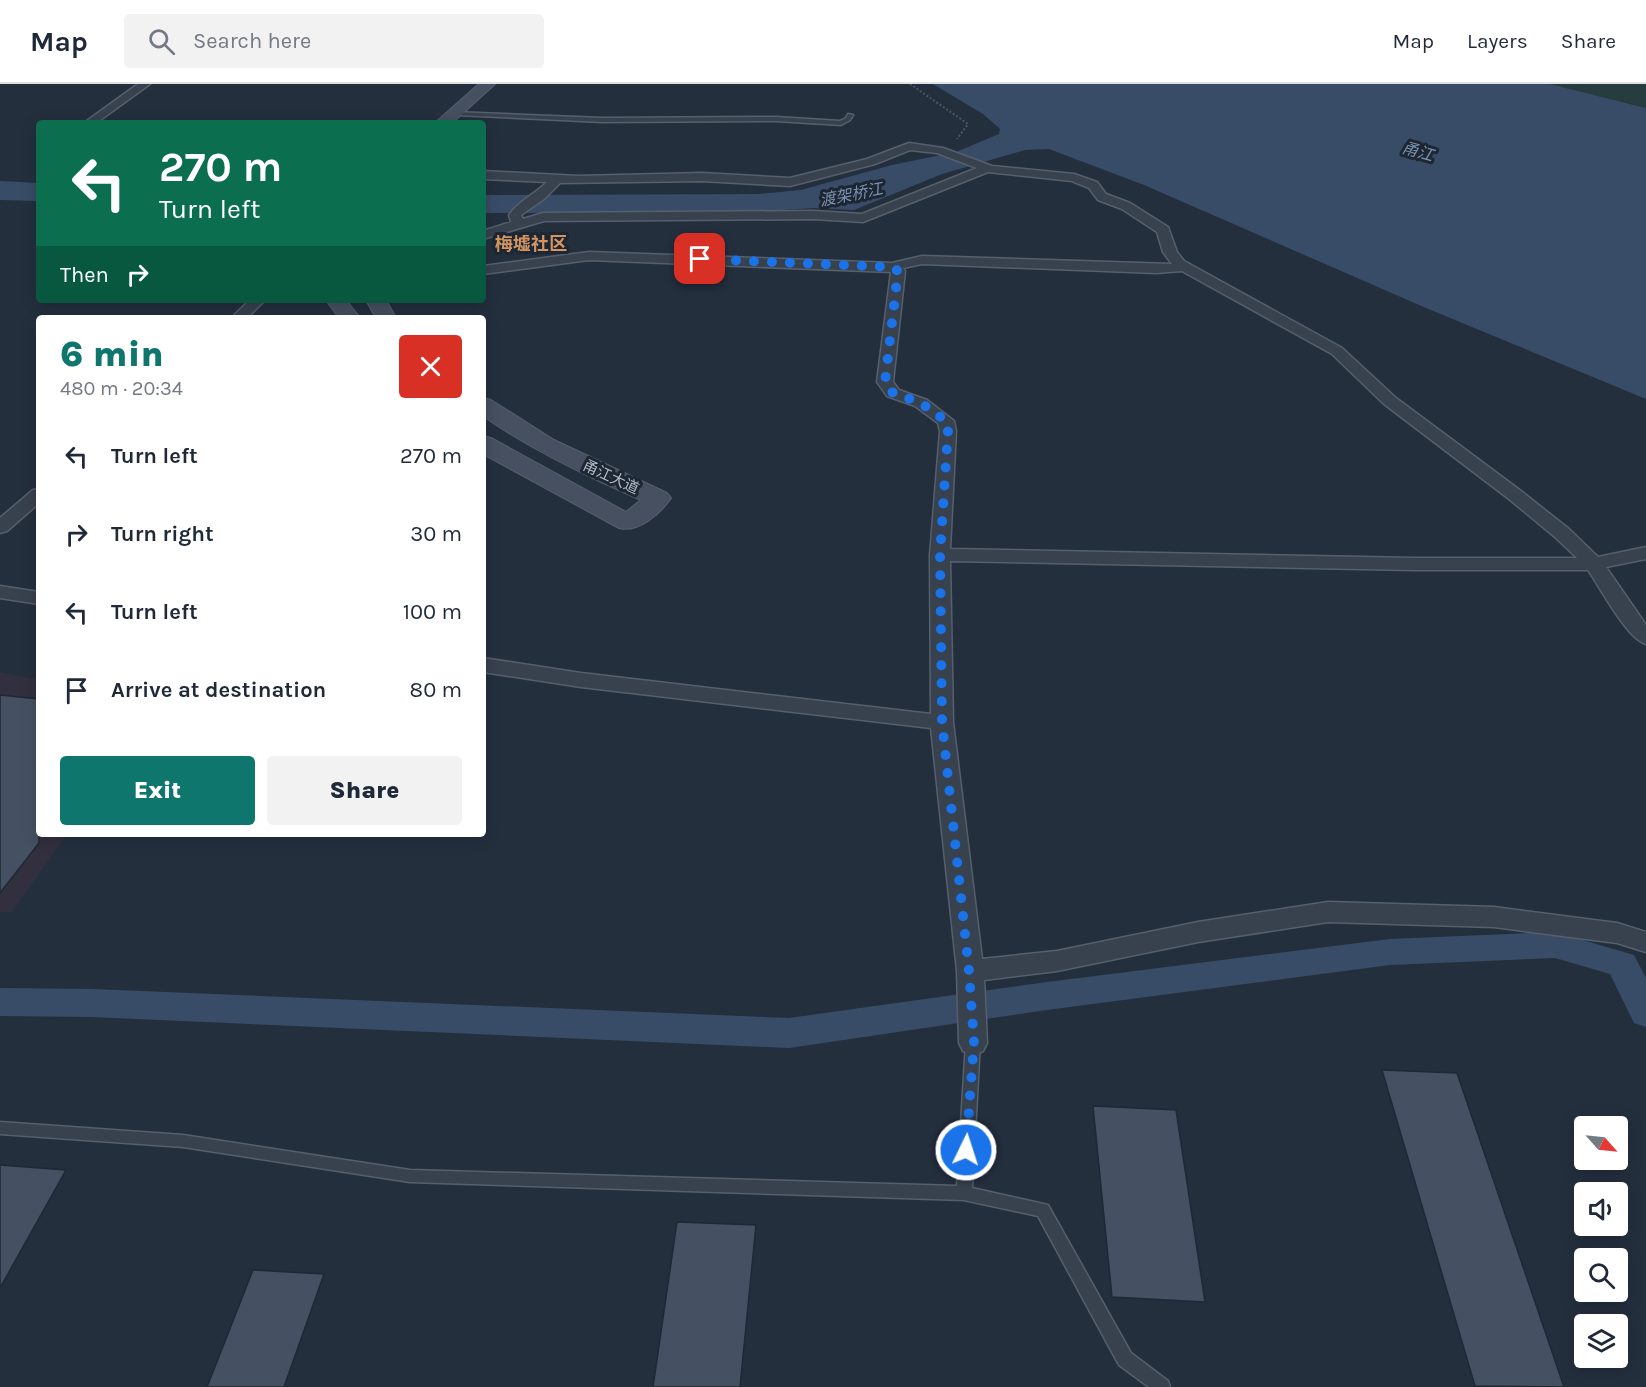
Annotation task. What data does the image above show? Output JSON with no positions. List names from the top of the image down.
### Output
{
  "streets": {
    "main road": ["甬江大道"]
  },
  "districts": ["梅墟社区"],
  "water": ["甬江", "渡架桥江"],
  "north": "bottom right",
  "page": {
    "header": "Map",
    "search": "Search here",
    "nav": ["Map", "Layers", "Share"],
    "turn": ["270 m", "Turn left"],
    "then": "Then",
    "heading": ["6 min", "480 m · 20:34"],
    "list": [
      {
        "name": "Turn left",
        "value": "270 m"
      },
      {
        "name": "Turn right",
        "value": "30 m"
      },
      {
        "name": "Turn left",
        "value": "100 m"
      },
      {
        "name": "Arrive at destination",
        "value": "80 m"
      }
    ],
    "buttons": ["Exit", "Share"]
  }
}
